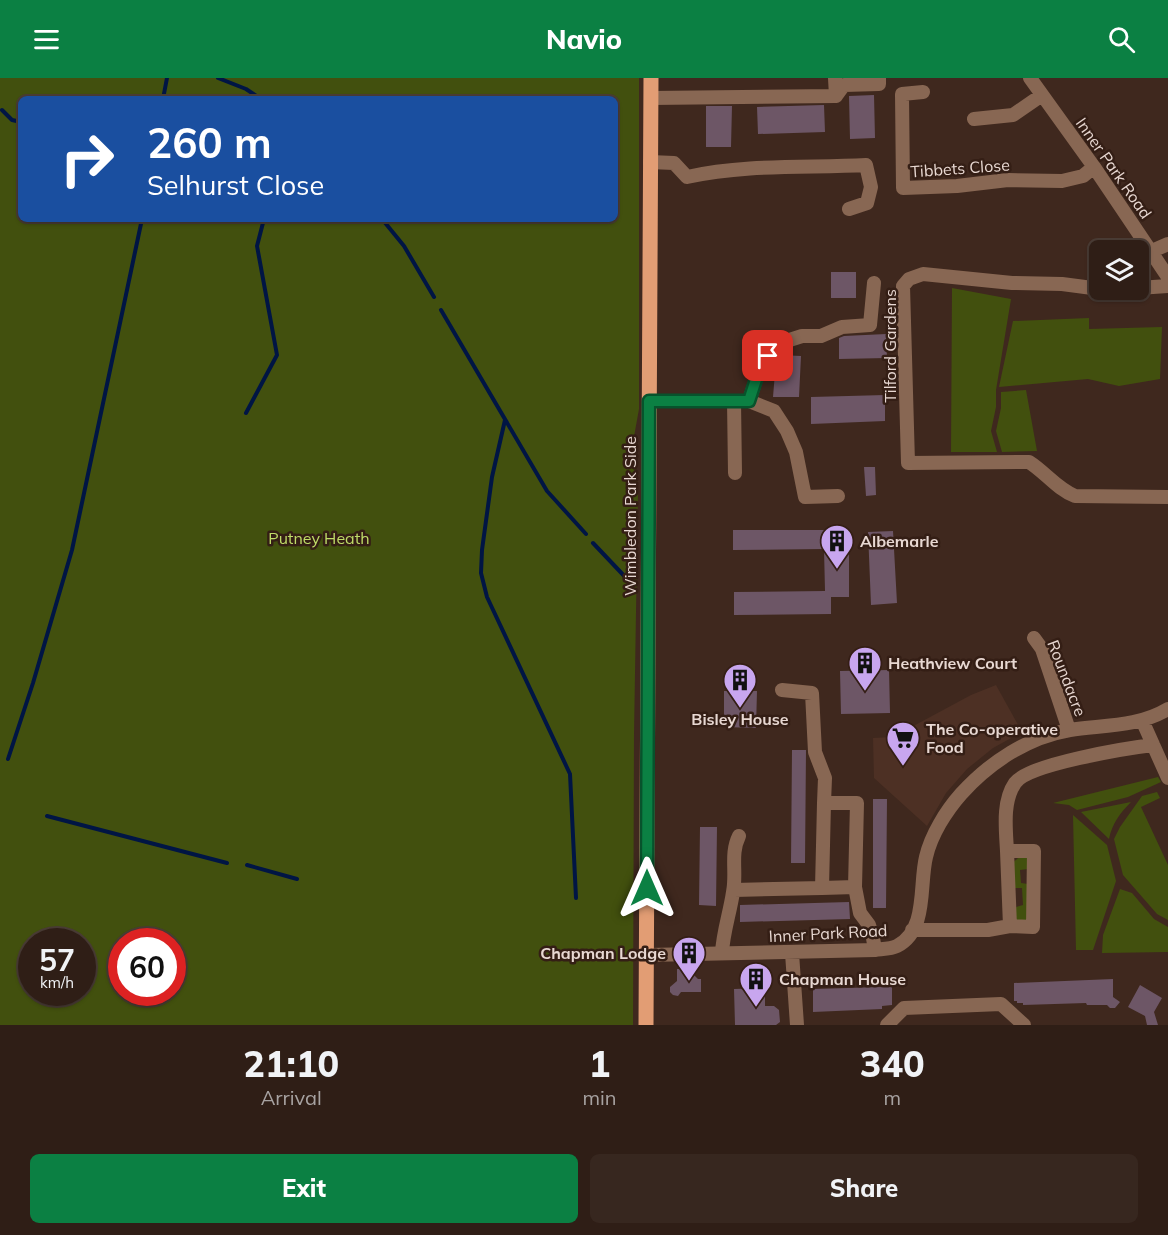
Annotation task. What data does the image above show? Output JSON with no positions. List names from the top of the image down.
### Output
{
  "streets": {
    "main road": ["Wimbledon Park Side"],
    "street": [
      "Tibbets Close",
      "Inner Park Road",
      "Tilford Gardens",
      "Roundacre"
    ]
  },
  "crossings": [
    ["Tibbets Close", "Inner Park Road"],
    ["Inner Park Road", "Wimbledon Park Side"]
  ],
  "parks": ["Putney Heath"],
  "places": {
    "building": [
      "Albemarle",
      "Heathview Court",
      "Bisley House",
      "Chapman Lodge",
      "Chapman House"
    ],
    "supermarket": ["The Co-operative Food"]
  },
  "page": {
    "header": "Navio",
    "turn": ["260 m", "Selhurst Close"],
    "speed": "57 km/h",
    "limit": "60",
    "eta": [
      "21:10",
      "Arrival",
      "1",
      "min",
      "340",
      "m"
    ],
    "buttons": ["Exit", "Share"]
  }
}
